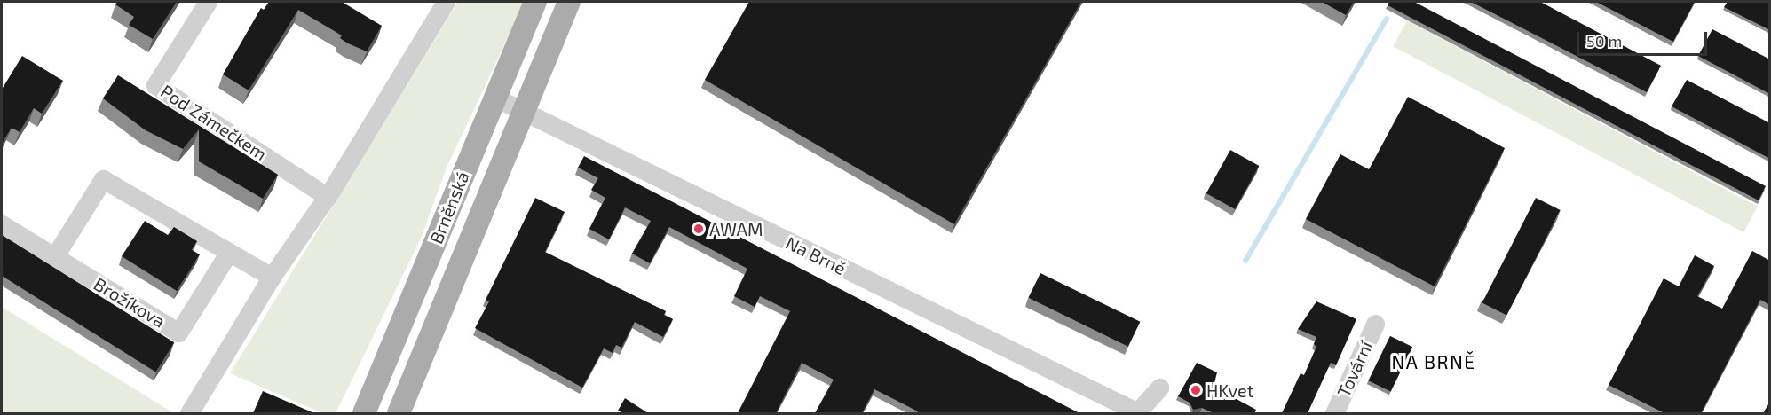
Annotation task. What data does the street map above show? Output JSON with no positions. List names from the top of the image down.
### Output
{
  "streets": {
    "main road": ["Brněnská"],
    "street": [
      "Pod Zámečkem",
      "Na Brně",
      "Brožíkova",
      "Tovární"
    ]
  },
  "crossings": [
    ["Brněnská", "Na Brně"]
  ],
  "districts": ["NA BRNĚ"],
  "places": ["AWAM", "HKvet"],
  "scale_bar": "50 m"
}
